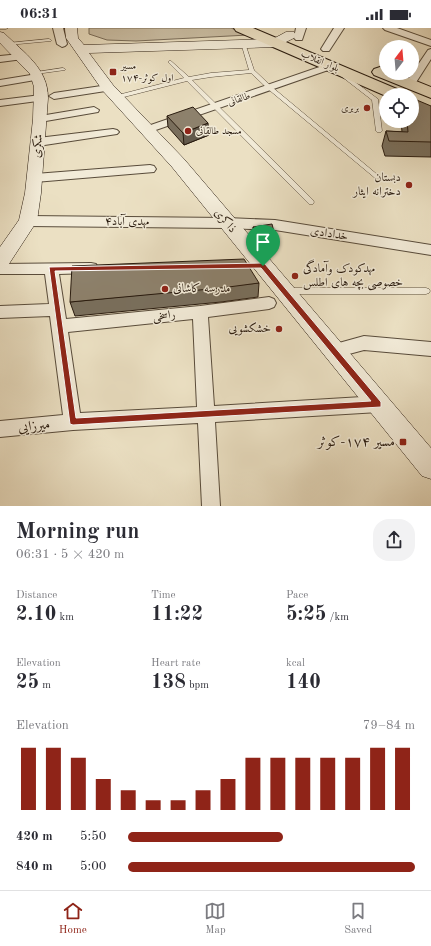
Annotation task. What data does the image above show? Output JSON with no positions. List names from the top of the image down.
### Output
{
  "streets": {
    "main road": ["بلوار انقلاب", "شکری", "ذاکری"],
    "street": [
      "طالقانی",
      "مهدی آباد۴",
      "خدادادی",
      "راسخی",
      "میرزایی"
    ]
  },
  "crossings": [
    ["بلوار انقلاب", "طالقانی"],
    ["طالقانی", "ذاکری"],
    ["شکری", "مهدی آباد۴"],
    ["ذاکری", "مهدی آباد۴"],
    ["ذاکری", "خدادادی"],
    ["ذاکری", "میرزایی"],
    ["مهدی آباد۴", "خدادادی"]
  ],
  "places": {
    "transit": ["مسیر ۱۷۴-اول کوثر", "مسیر ۱۷۴-کوثر"],
    "other": [
      "بربری",
      "مسجد طالقانی",
      "دبستان دخترانه ایثار",
      "مهدکودک وآمادگی خصوصی بچه های اطلس",
      "مدرسه کاشانی",
      "خشکشویی"
    ]
  },
  "north": "top",
  "page": {
    "status": "06:31",
    "heading": ["Morning run", "06:31 · 5 × 420 m"],
    "stats": [
      ["Distance", "2.10 km"],
      ["Time", "11:22"],
      ["Pace", "5:25 /km"],
      ["Elevation", "25 m"],
      ["Heart rate", "138 bpm"],
      ["kcal", "140"]
    ],
    "chart": ["Elevation", "79–84 m"],
    "list": [
      {
        "name": "420 m",
        "note": "5:50"
      },
      {
        "name": "840 m",
        "note": "5:00"
      }
    ],
    "tabs": ["Home", "Map", "Saved"]
  }
}
